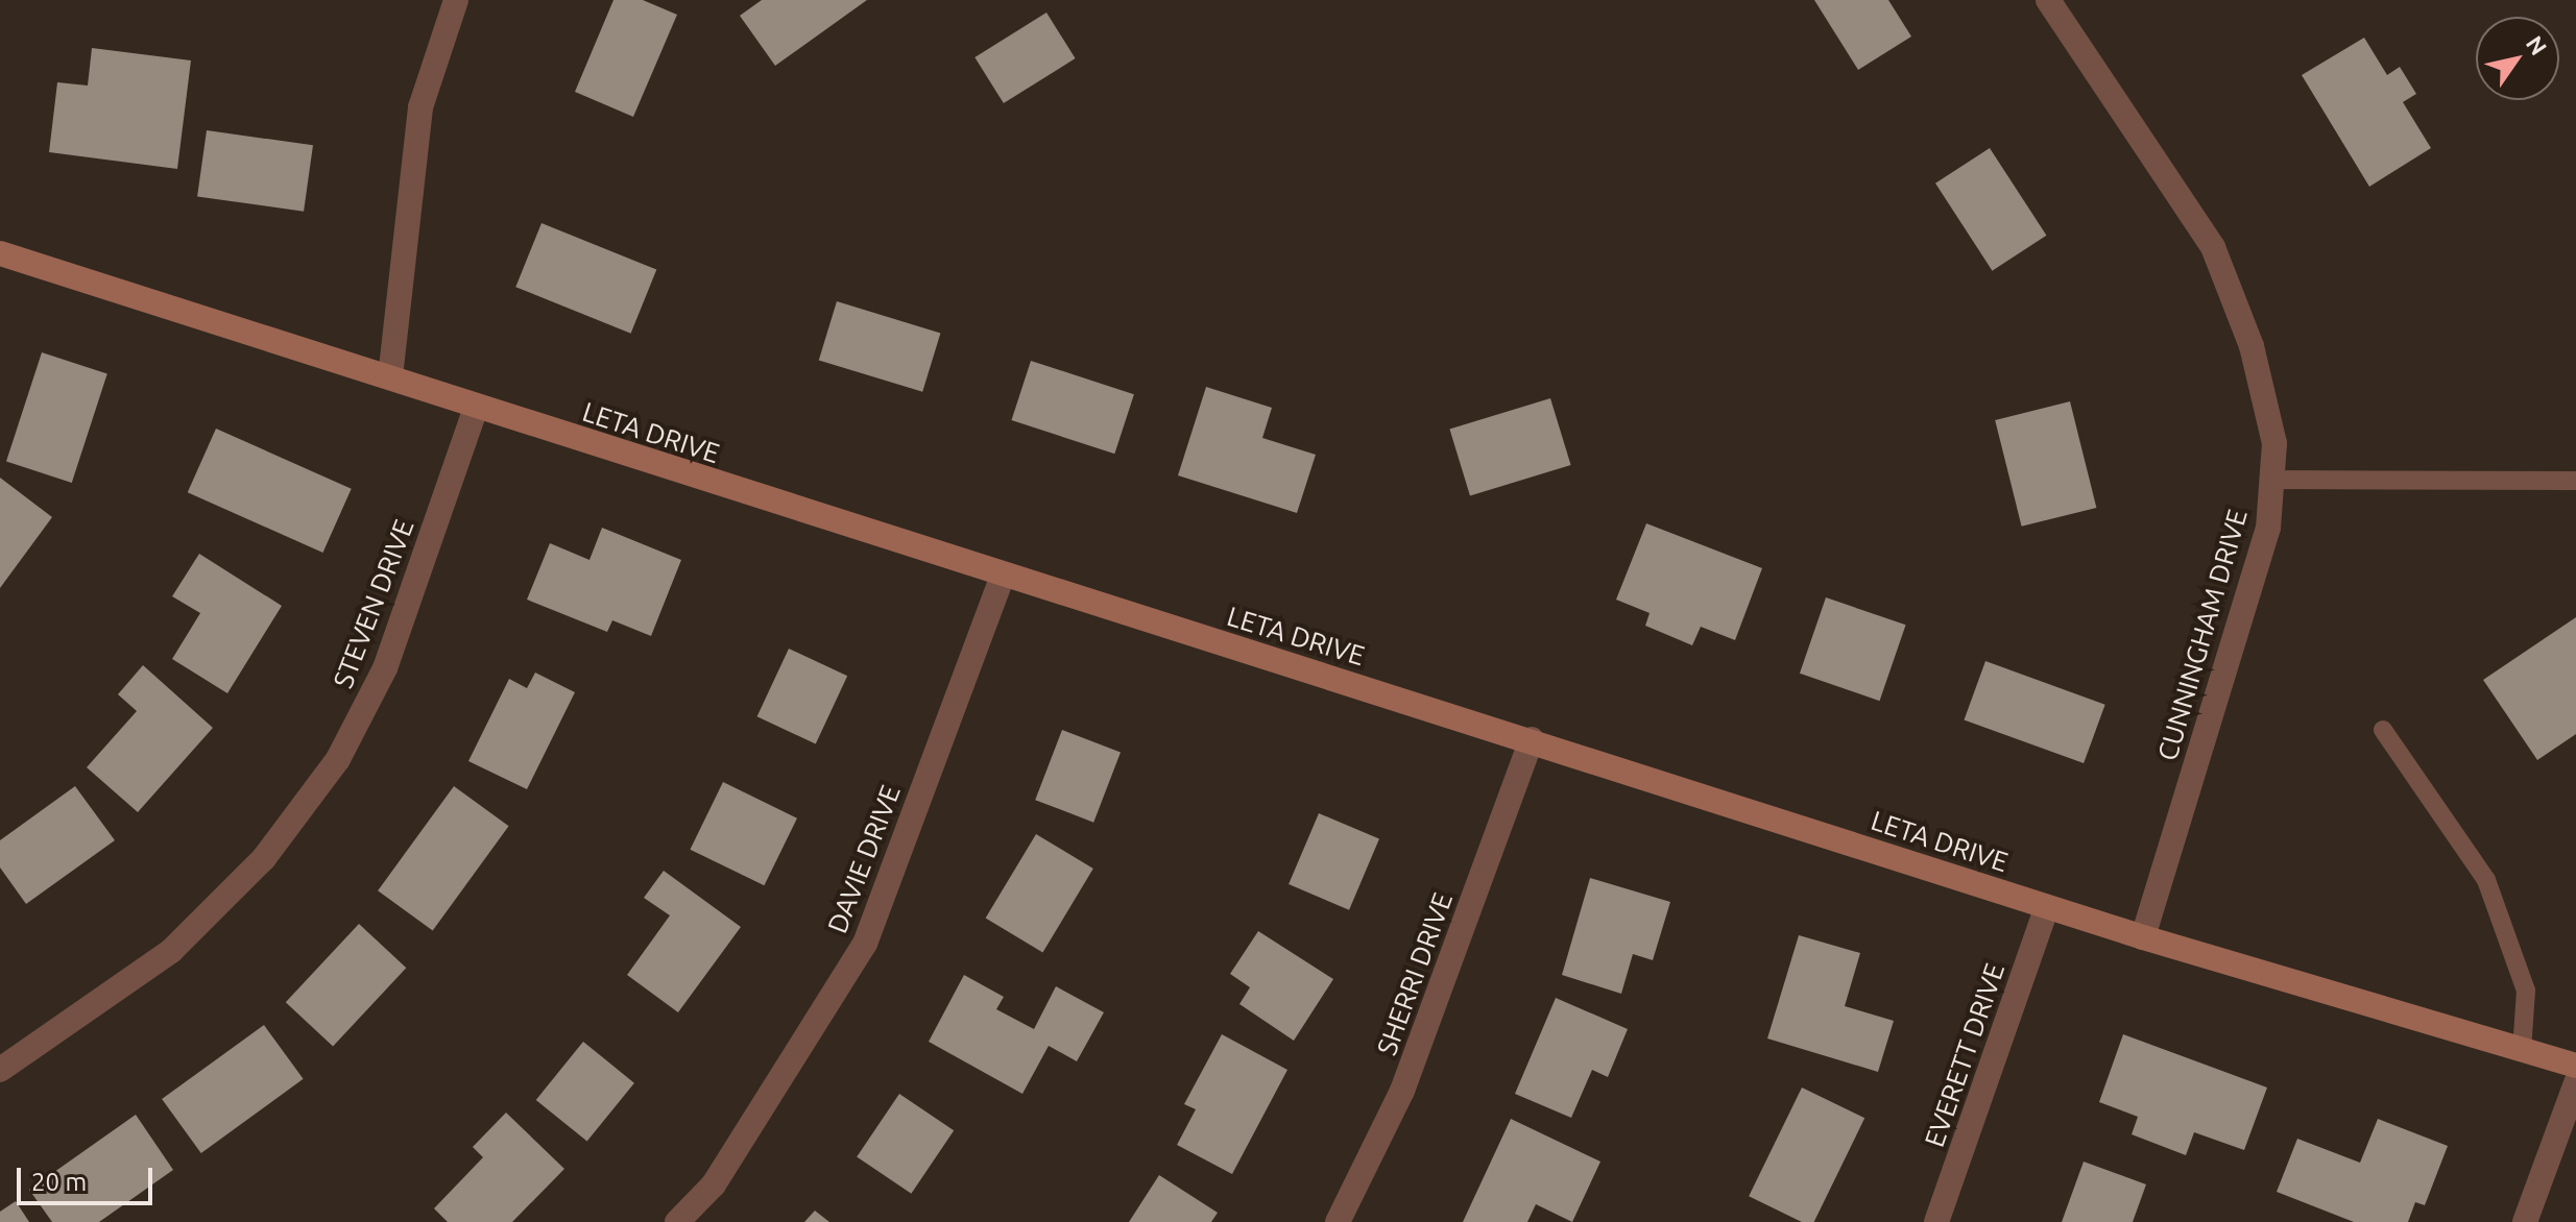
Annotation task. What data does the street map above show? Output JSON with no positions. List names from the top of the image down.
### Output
{
  "streets": {
    "street": [
      "LETA DRIVE",
      "STEVEN DRIVE",
      "CUNNINGHAM DRIVE",
      "DAVIE DRIVE",
      "SHERRI DRIVE",
      "EVERETT DRIVE"
    ]
  },
  "crossings": [
    ["LETA DRIVE", "STEVEN DRIVE"],
    ["LETA DRIVE", "CUNNINGHAM DRIVE"],
    ["LETA DRIVE", "DAVIE DRIVE"],
    ["LETA DRIVE", "SHERRI DRIVE"],
    ["LETA DRIVE", "EVERETT DRIVE"]
  ],
  "scale_bar": "20 m",
  "north": "top right"
}
